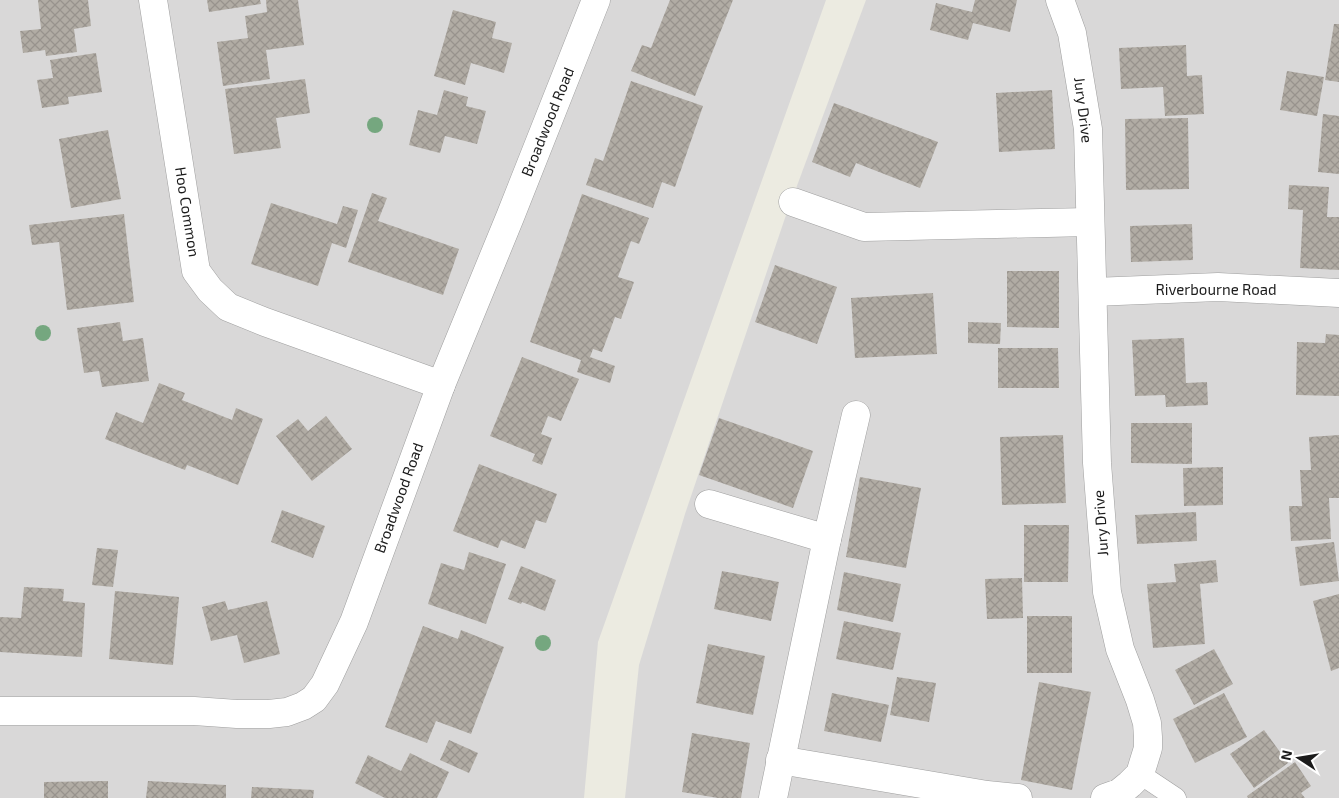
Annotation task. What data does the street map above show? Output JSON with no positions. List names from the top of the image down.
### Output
{
  "streets": {
    "street": [
      "Jury Drive",
      "Broadwood Road",
      "Hoo Common",
      "Riverbourne Road"
    ]
  },
  "crossings": [
    ["Jury Drive", "Riverbourne Road"],
    ["Broadwood Road", "Hoo Common"]
  ],
  "north": "left"
}
